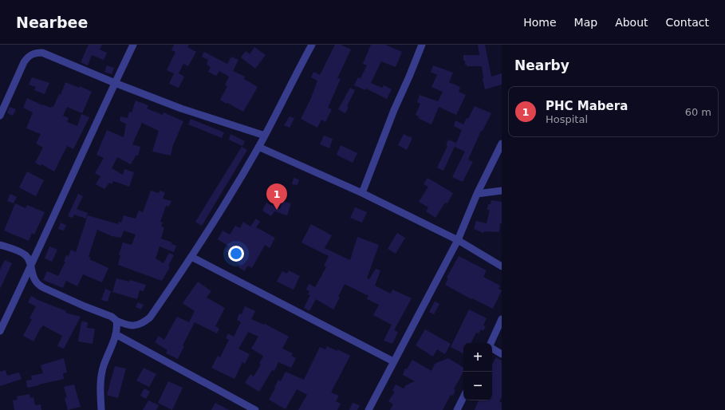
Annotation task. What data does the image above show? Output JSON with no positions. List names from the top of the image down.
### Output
{
  "page": {
    "header": "Nearbee",
    "nav": [
      "Home",
      "Map",
      "About",
      "Contact"
    ],
    "heading": "Nearby",
    "list": [
      {
        "mark": "1",
        "name": "PHC Mabera",
        "note": "Hospital",
        "value": "60 m"
      }
    ],
    "pins": "1",
    "map_buttons": ["+", "−"]
  }
}
